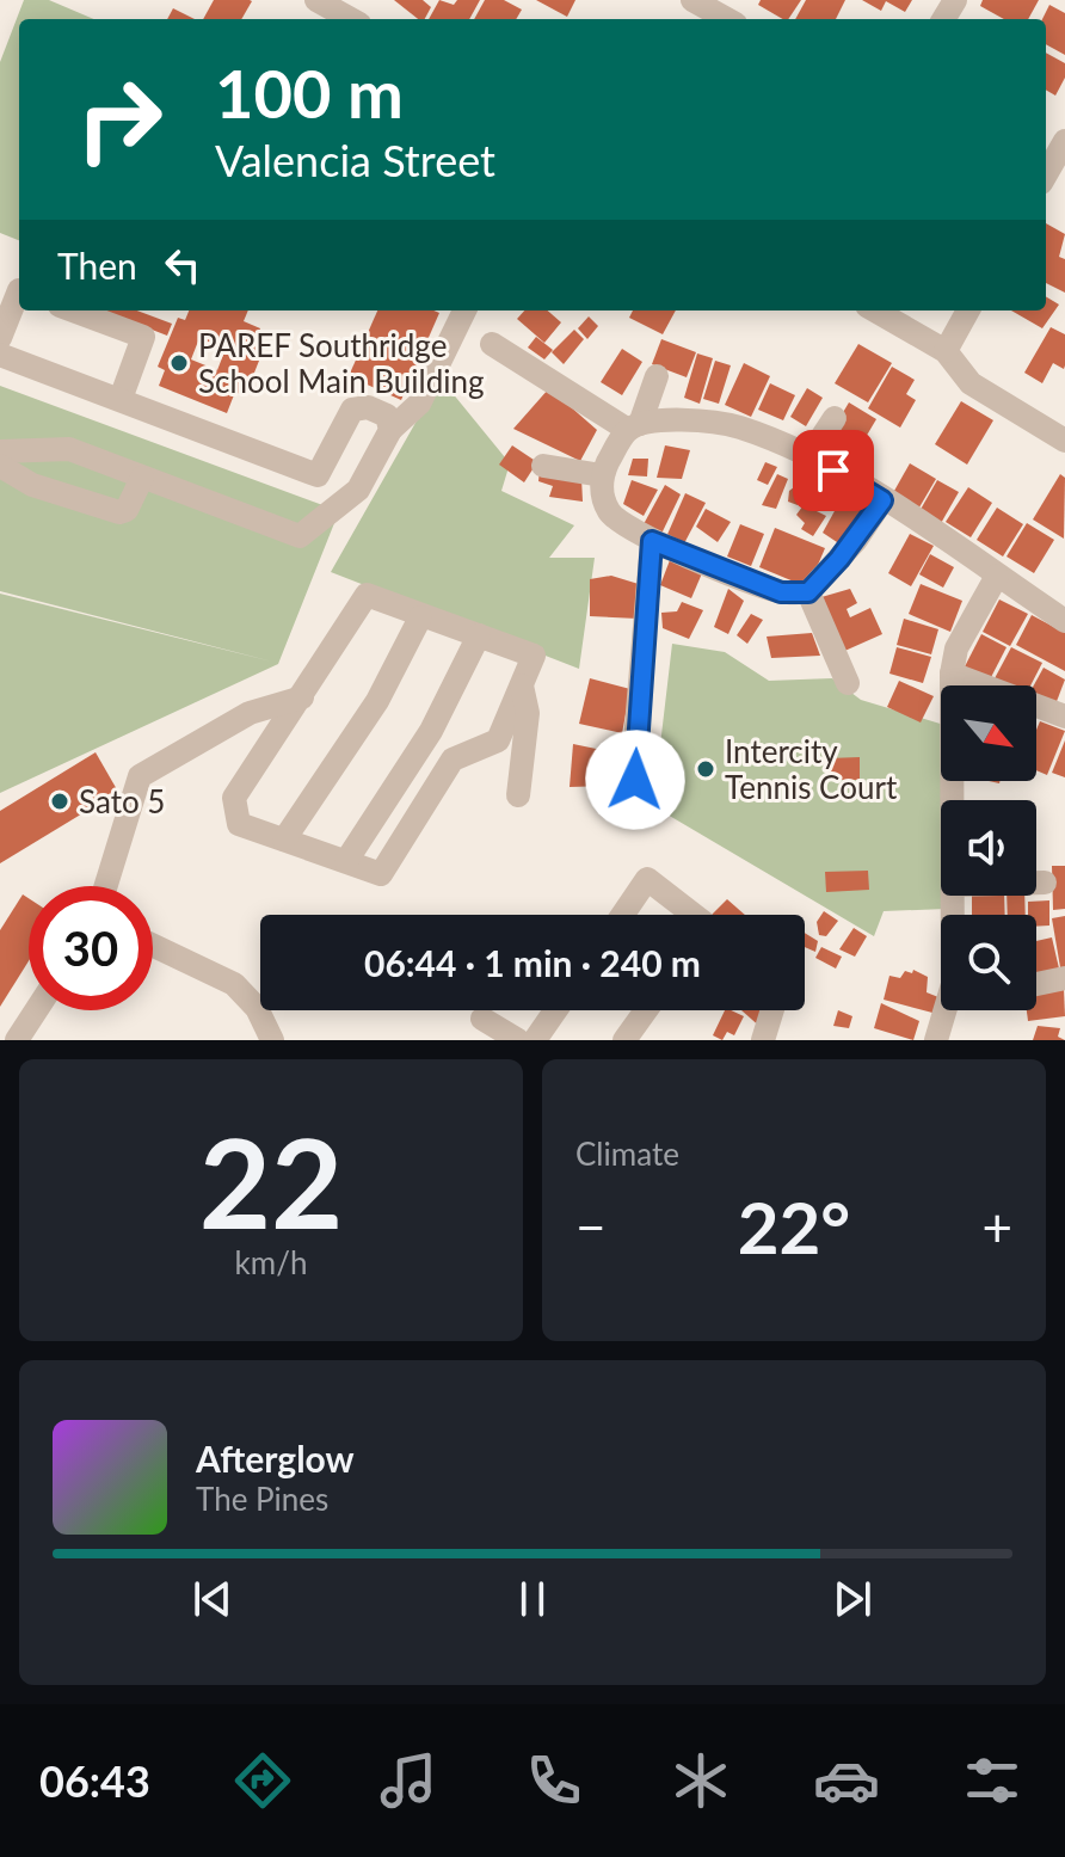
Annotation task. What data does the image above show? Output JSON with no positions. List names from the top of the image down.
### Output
{
  "places": ["PAREF Southridge School Main Building", "Intercity Tennis Court", "Sato 5"],
  "north": "bottom right",
  "page": {
    "turn": ["100 m", "Valencia Street"],
    "then": "Then",
    "limit": "30",
    "trip": "06:44 · 1 min · 240 m",
    "tile": [
      ["22", "km/h"],
      "Climate"
    ],
    "heat": ["−", "22°", "+"],
    "song": ["Afterglow", "The Pines"],
    "tabs": "06:43"
  }
}
